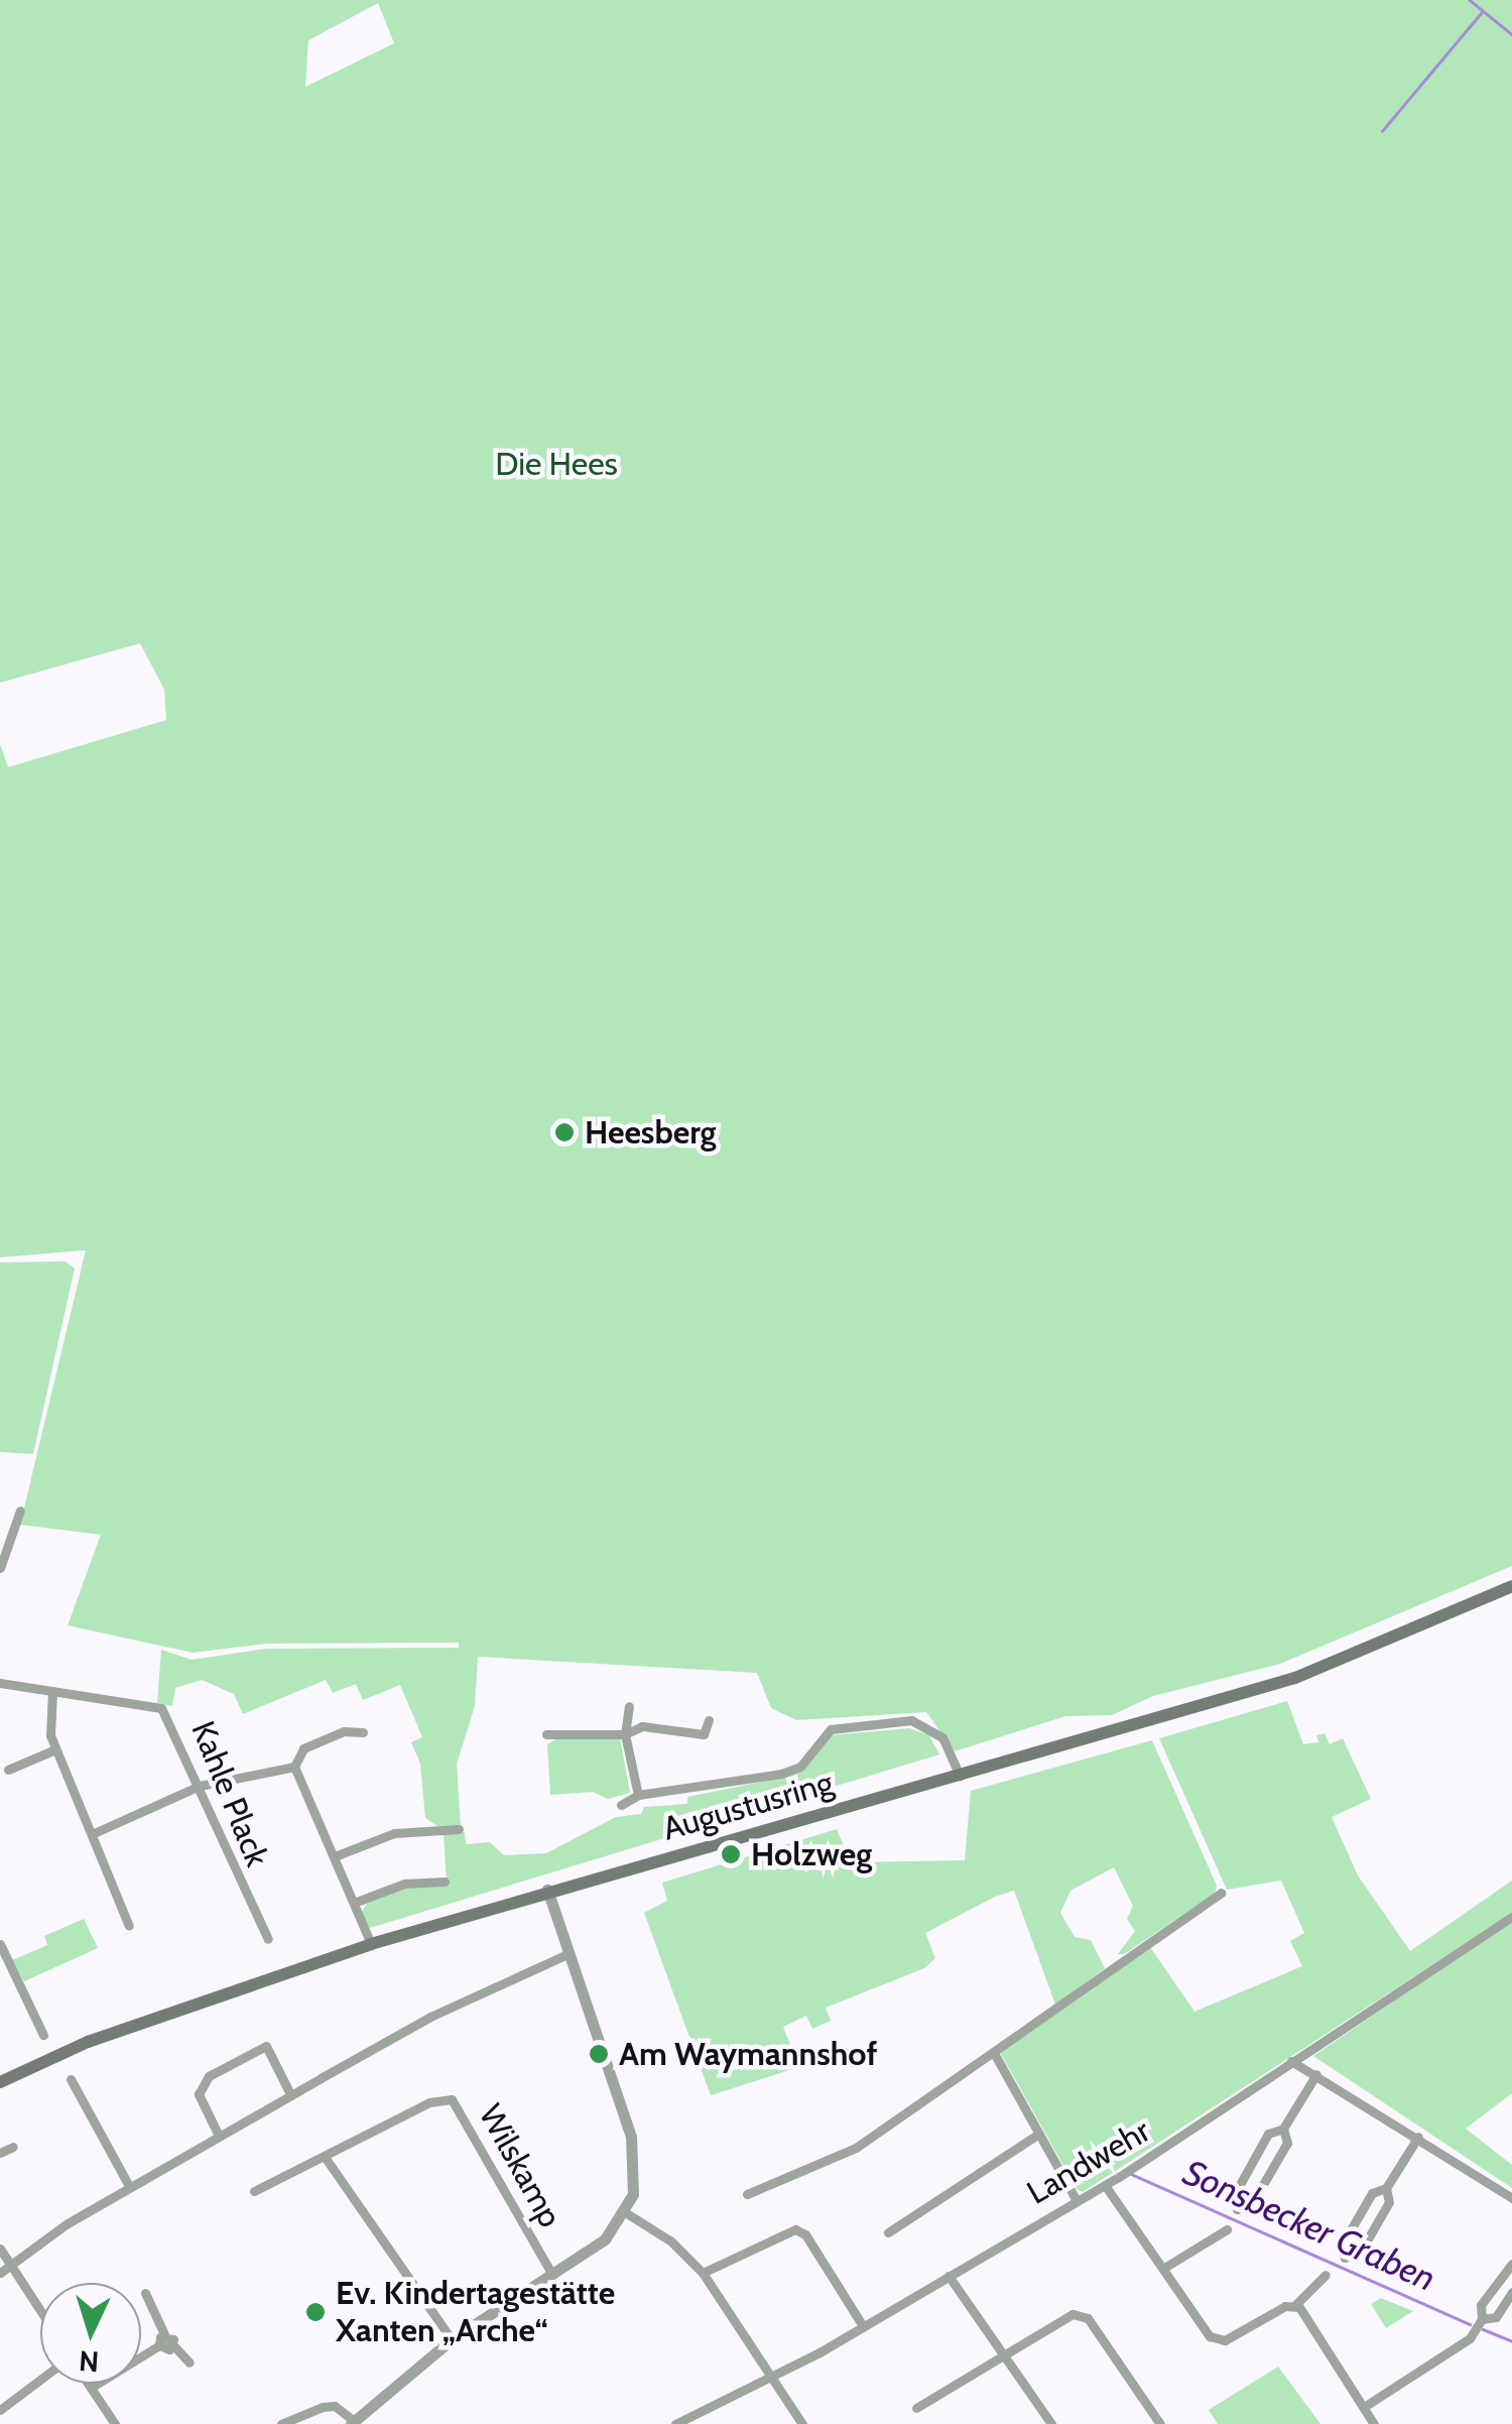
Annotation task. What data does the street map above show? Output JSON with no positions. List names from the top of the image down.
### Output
{
  "streets": {
    "main road": ["Augustusring"],
    "street": ["Kahle Plack", "Landwehr", "Wilskamp"]
  },
  "water": ["Sonsbecker Graben"],
  "parks": ["Die Hees"],
  "places": [
    "Heesberg",
    "Holzweg",
    "Am Waymannshof",
    "Ev. Kindertagestätte Xanten „Arche“"
  ],
  "north": "bottom"
}
